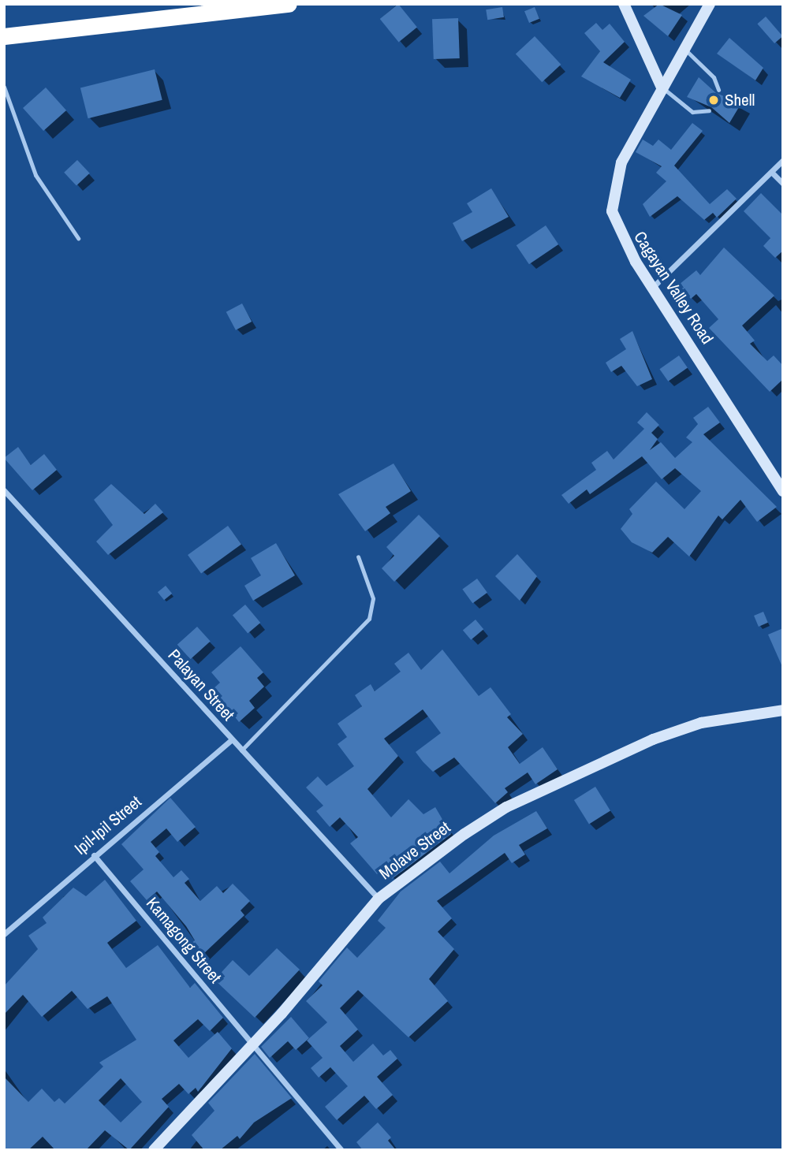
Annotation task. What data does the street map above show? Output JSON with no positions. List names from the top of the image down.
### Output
{
  "streets": {
    "street": [
      "Cagayan Valley Road",
      "Palayan Street",
      "Ipil-Ipil Street",
      "Molave Street",
      "Kamagong Street"
    ]
  },
  "crossings": [
    ["Palayan Street", "Ipil-Ipil Street"],
    ["Palayan Street", "Molave Street"],
    ["Ipil-Ipil Street", "Kamagong Street"],
    ["Molave Street", "Kamagong Street"]
  ],
  "places": ["Shell"]
}
